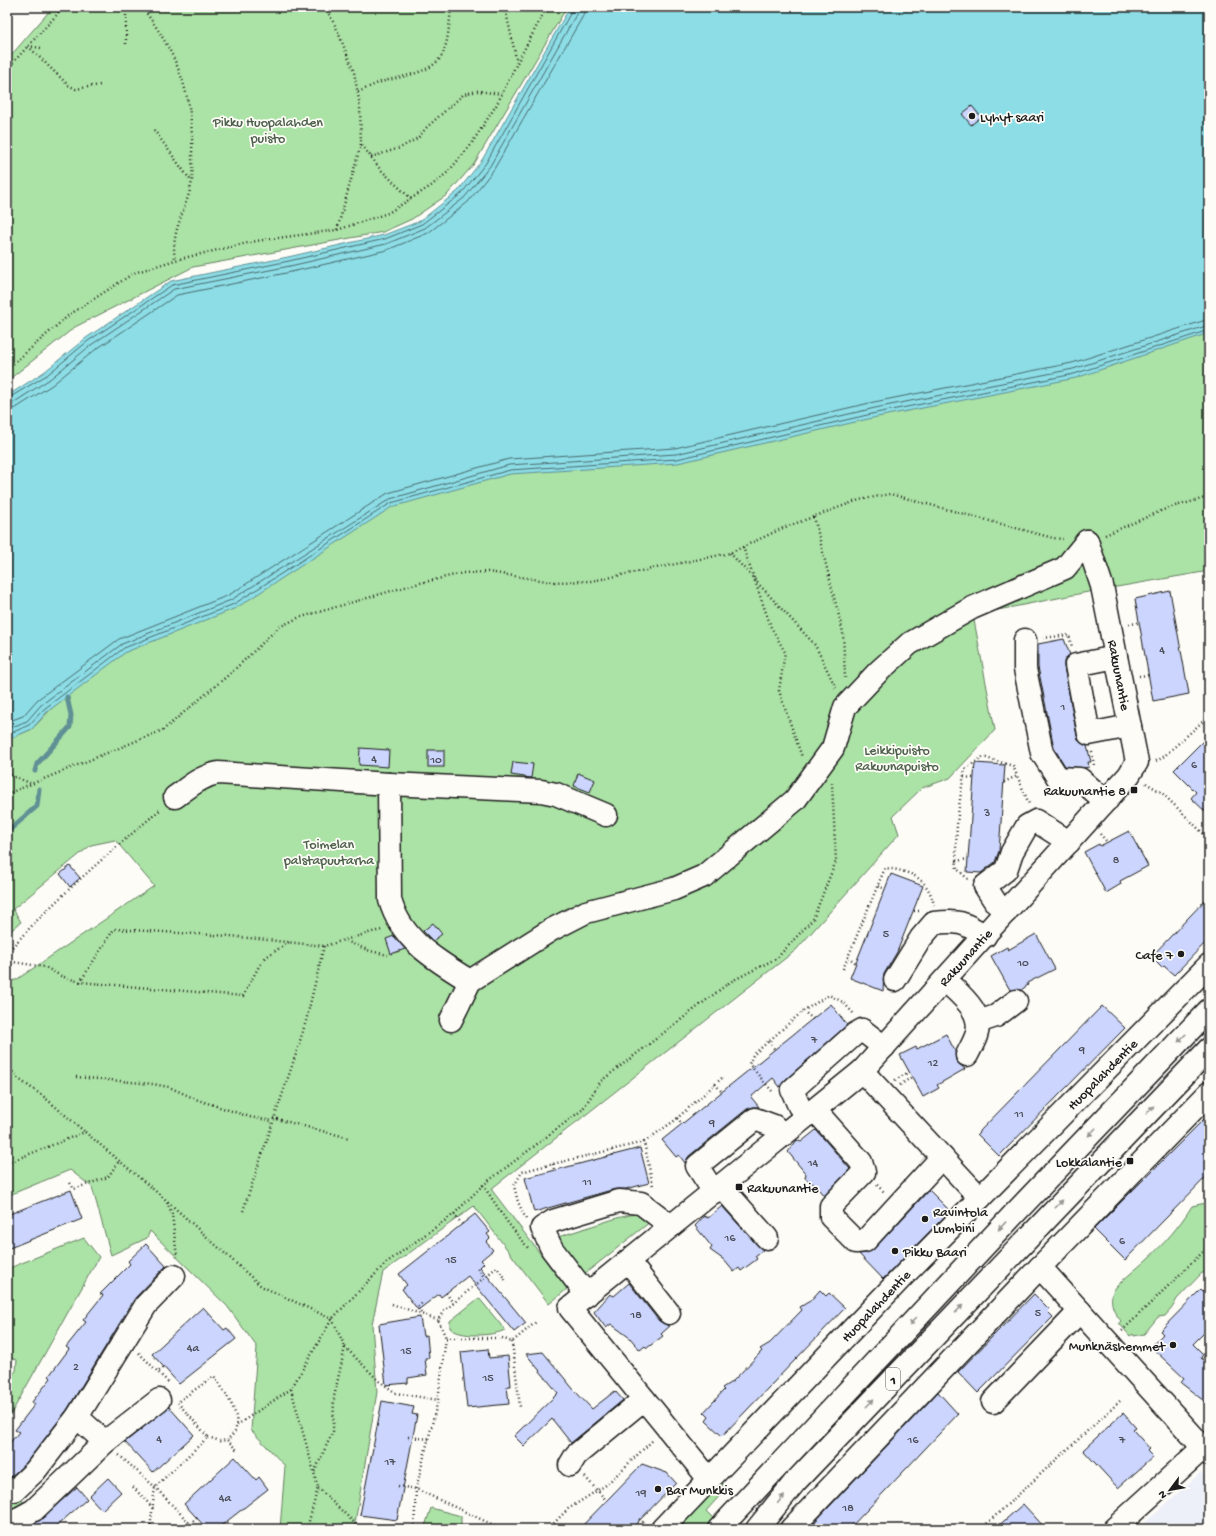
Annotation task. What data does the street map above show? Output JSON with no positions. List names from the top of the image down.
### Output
{
  "streets": {
    "street": ["Rakuunantie", "Huopalahdentie", "1"]
  },
  "crossings": [
    ["Rakuunantie", "Huopalahdentie"]
  ],
  "parks": ["Pikku Huopalahden puisto", "Leikkipuisto Rakuunapuisto", "Toimelan palstapuutarha"],
  "places": {
    "other": [
      "Lyhyt saari",
      "Cafe 7",
      "Ravintola Lumbini",
      "Pikku Baari",
      "Munknäshemmet",
      "Bar Munkkis"
    ],
    "transit": ["Rakuunantie 8", "Lokkalantie", "Rakuunantie"]
  },
  "house_numbers": [
    "4",
    "1",
    "4",
    "10",
    "6",
    "3",
    "8",
    "5",
    "10",
    "7",
    "9",
    "12",
    "11",
    "9",
    "14",
    "11",
    "16",
    "6",
    "15",
    "5",
    "18",
    "4a",
    "15",
    "2",
    "15",
    "4",
    "16",
    "7",
    "17",
    "19",
    "4a",
    "18"
  ],
  "north": "bottom left"
}
